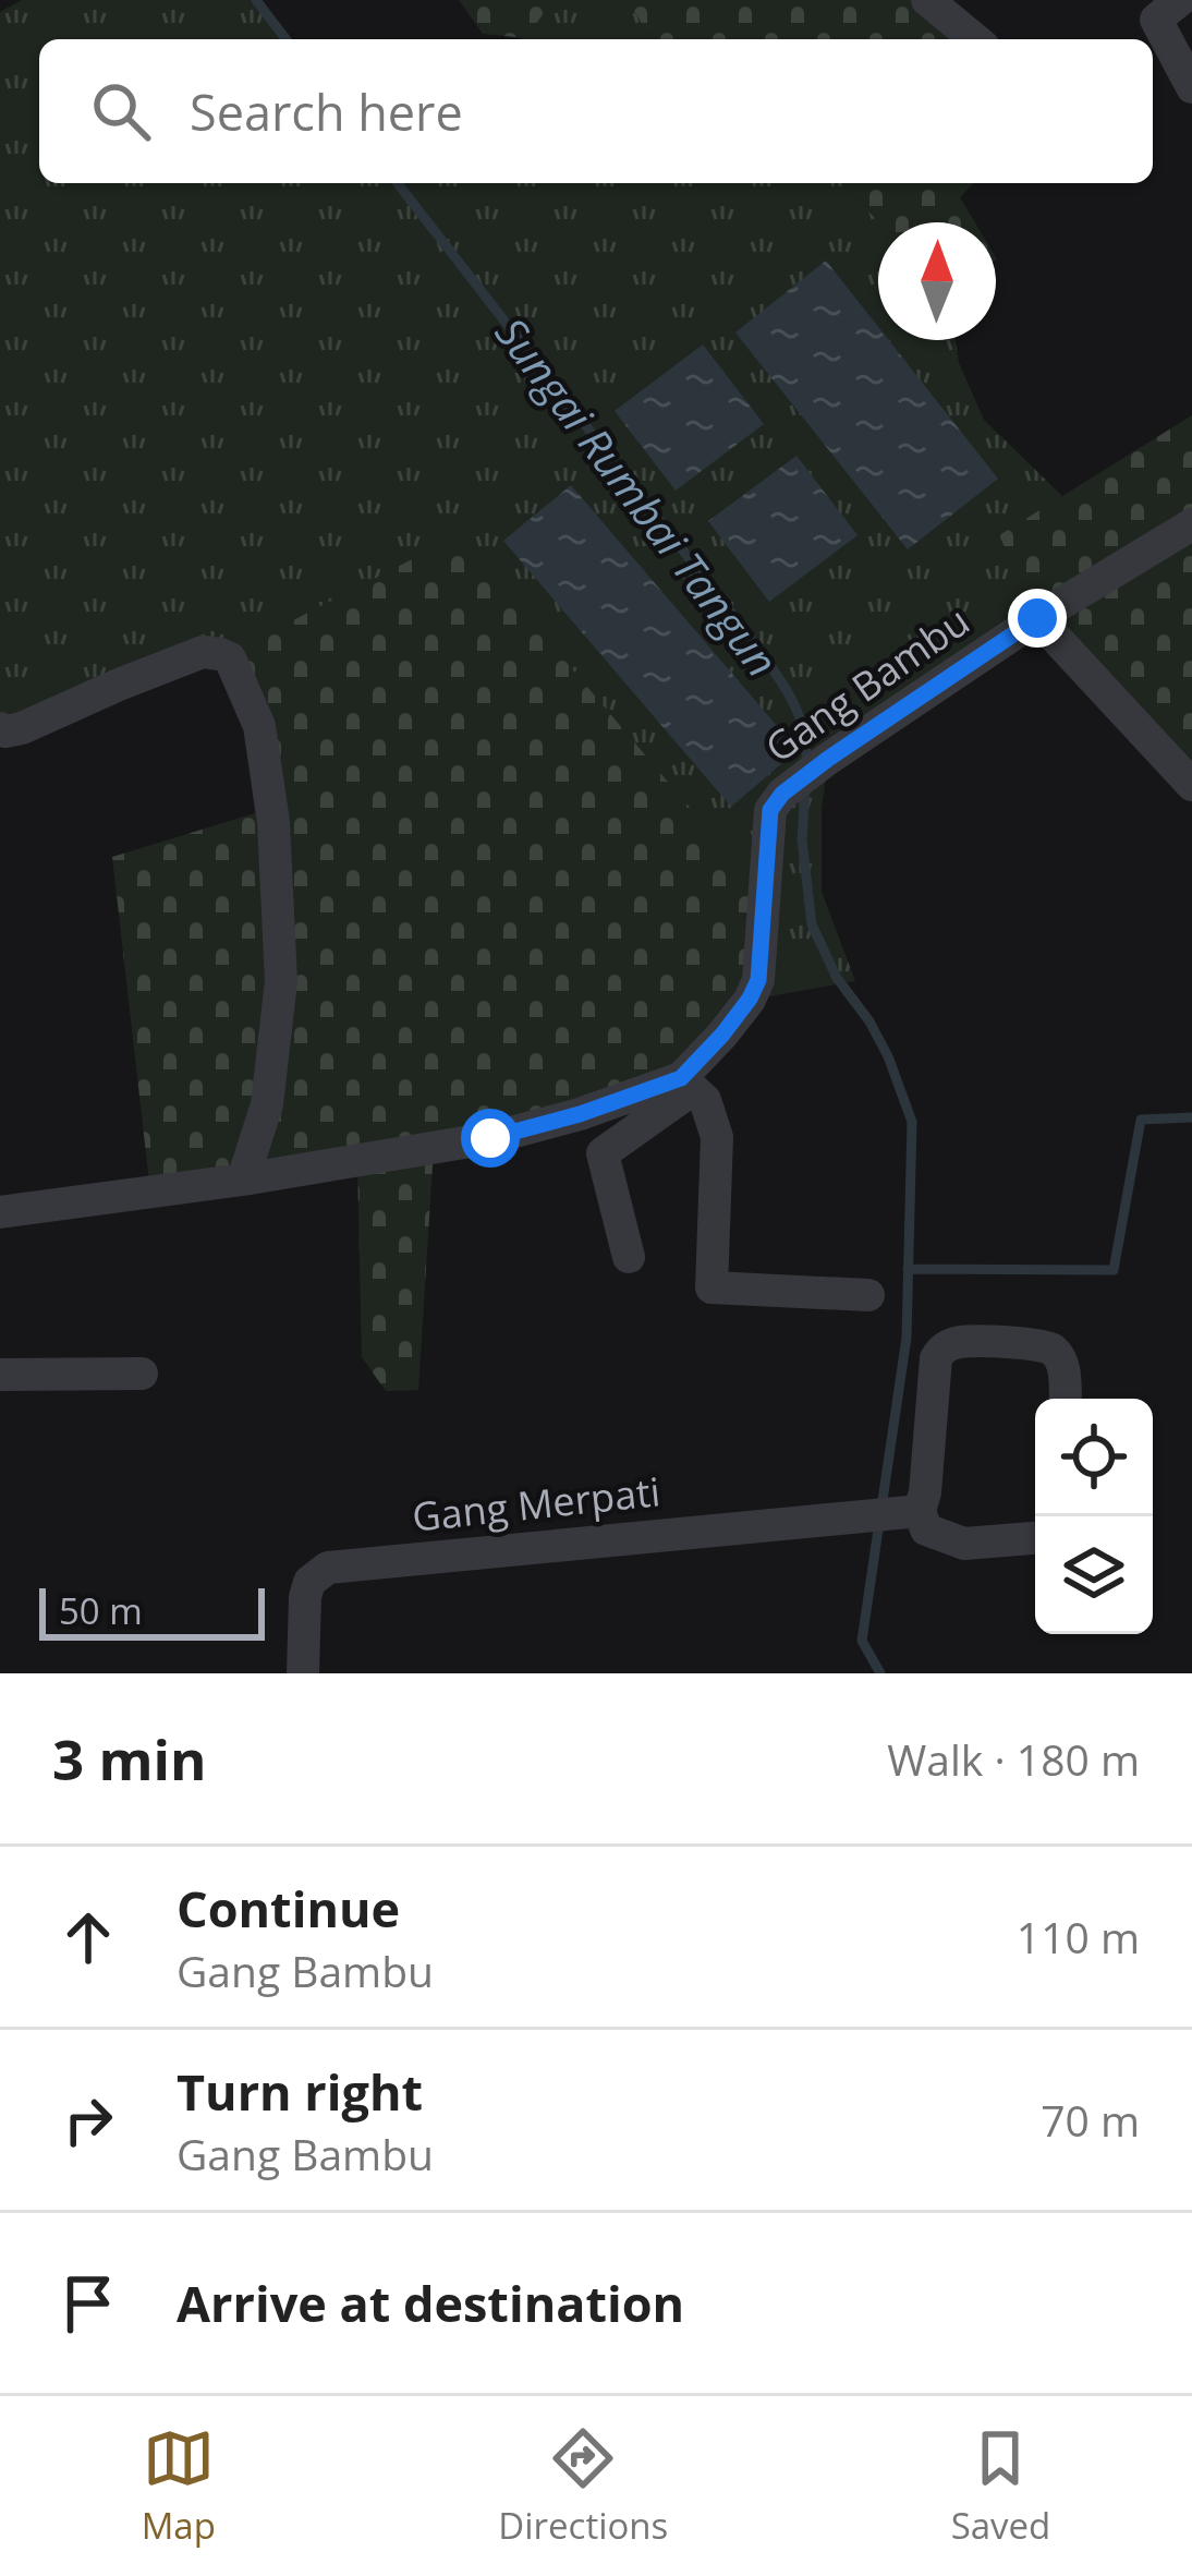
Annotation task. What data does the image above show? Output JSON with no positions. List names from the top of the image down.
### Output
{
  "streets": {
    "street": ["Gang Bambu", "Gang Merpati"]
  },
  "water": ["Sungai Rumbai Tangun"],
  "scale_bar": "50 m",
  "north": "top",
  "page": {
    "search": "Search here",
    "scale": "50 m",
    "heading": ["3 min", "Walk · 180 m"],
    "list": [
      ["Continue", "Gang Bambu", "110 m"],
      ["Turn right", "Gang Bambu", "70 m"],
      "Arrive at destination"
    ],
    "nav": ["Map", "Directions", "Saved"]
  }
}
